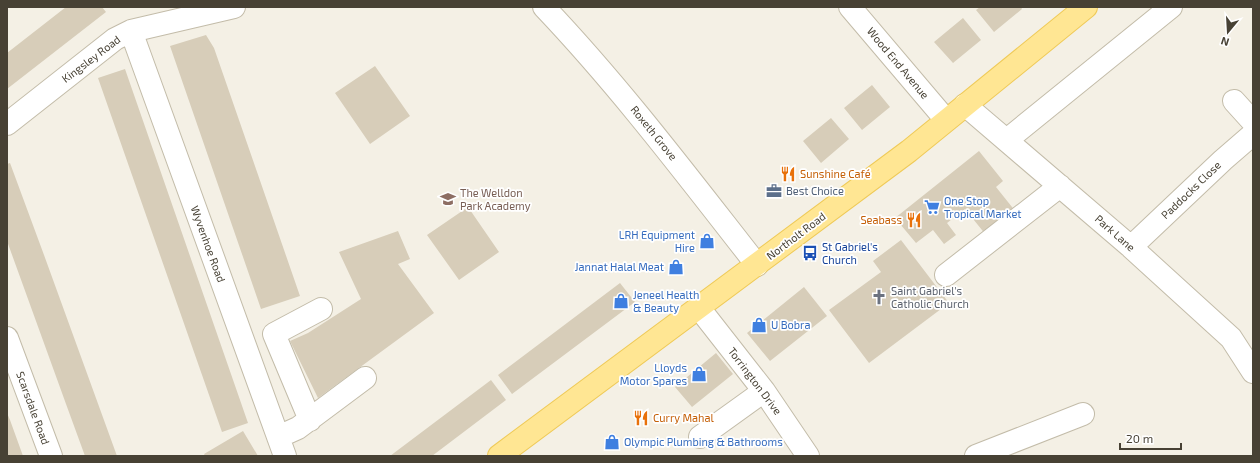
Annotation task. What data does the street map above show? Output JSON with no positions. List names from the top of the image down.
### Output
{
  "streets": {
    "main road": ["Northolt Road"],
    "street": [
      "Kingsley Road",
      "Wood End Avenue",
      "Roxeth Grove",
      "Paddocks Close",
      "Park Lane",
      "Wyvenhoe Road",
      "Torrington Drive",
      "Scarsdale Road"
    ]
  },
  "crossings": [
    ["Kingsley Road", "Wyvenhoe Road"],
    ["Wood End Avenue", "Northolt Road"],
    ["Roxeth Grove", "Northolt Road"],
    ["Paddocks Close", "Park Lane"],
    ["Park Lane", "Northolt Road"],
    ["Northolt Road", "Torrington Drive"]
  ],
  "places": {
    "restaurant": ["Sunshine Café", "Seabass", "Curry Mahal"],
    "office": ["Best Choice"],
    "school or university": ["The Welldon Park Academy"],
    "supermarket": ["One Stop Tropical Market"],
    "shop": [
      "LRH Equipment Hire",
      "Jannat Halal Meat",
      "Jeneel Health & Beauty",
      "U Bobra",
      "Lloyds Motor Spares",
      "Olympic Plumbing & Bathrooms"
    ],
    "bus stop": ["St Gabriel's Church"],
    "church": ["Saint Gabriel's Catholic Church"]
  },
  "scale_bar": "20 m",
  "north": "bottom"
}
